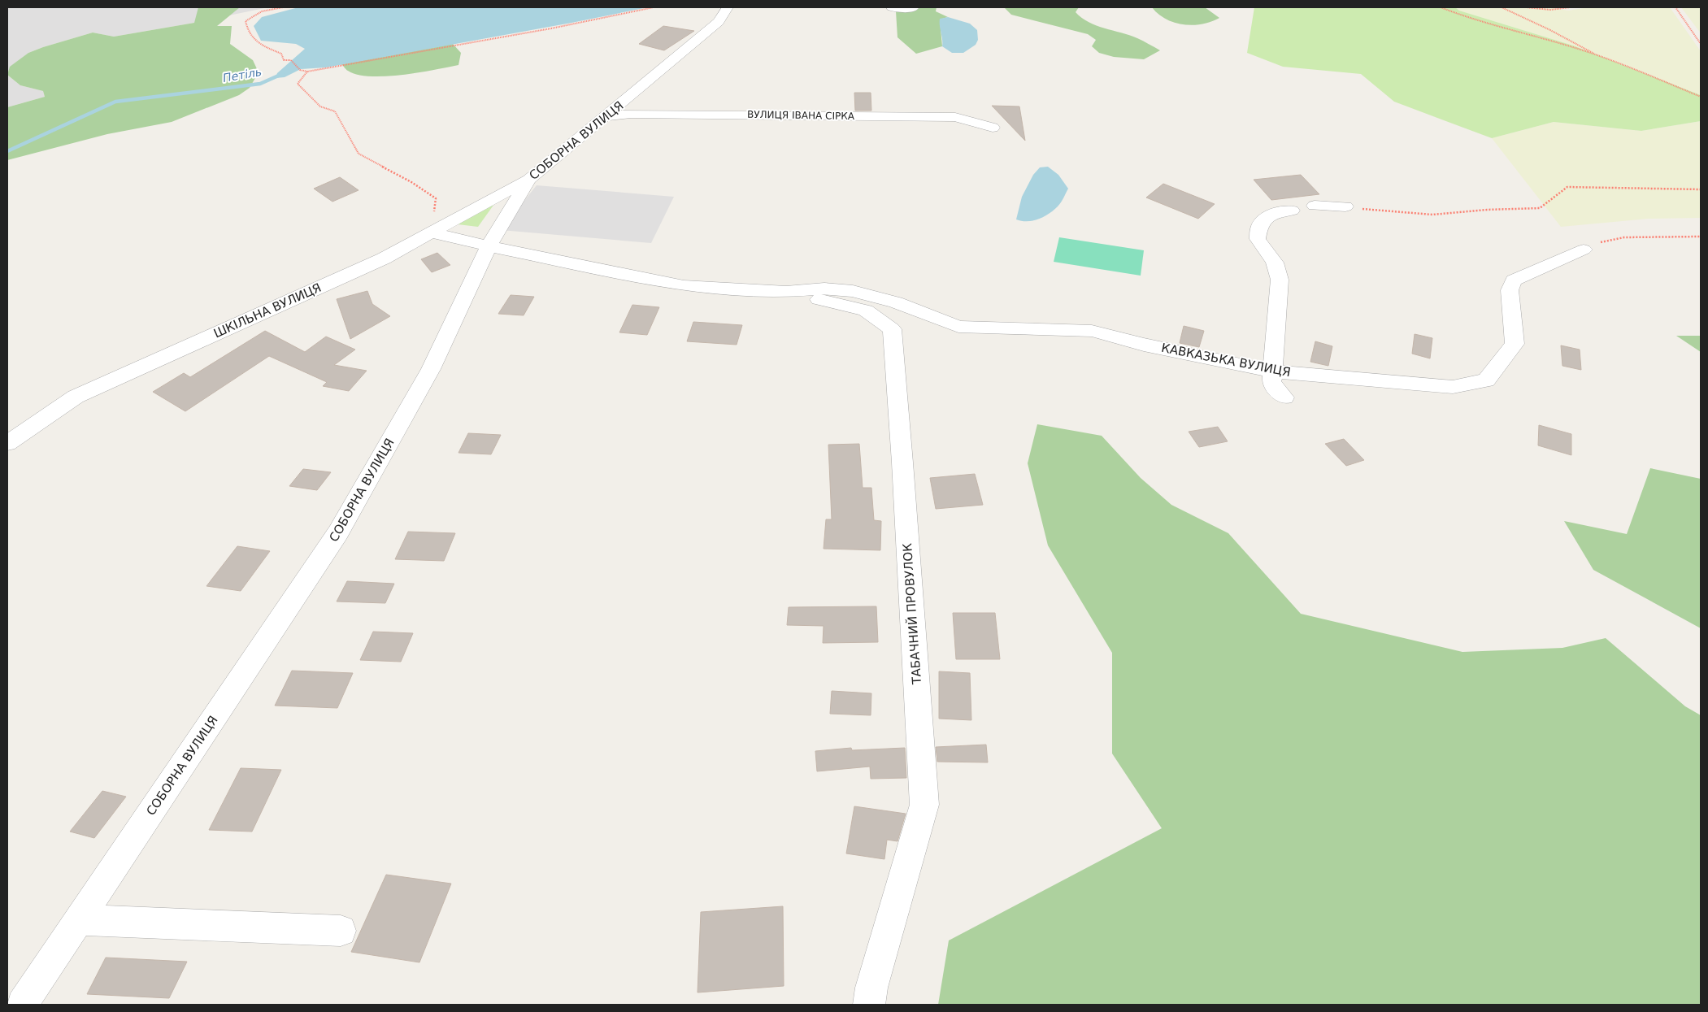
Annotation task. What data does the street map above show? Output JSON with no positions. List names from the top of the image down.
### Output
{
  "streets": {
    "street": [
      "ВУЛИЦЯ ІВАНА СІРКА",
      "СОБОРНА ВУЛИЦЯ",
      "ШКІЛЬНА ВУЛИЦЯ",
      "КАВКАЗЬКА ВУЛИЦЯ",
      "ТАБАЧНИЙ ПРОВУЛОК"
    ]
  },
  "crossings": [
    ["ВУЛИЦЯ ІВАНА СІРКА", "СОБОРНА ВУЛИЦЯ"],
    ["СОБОРНА ВУЛИЦЯ", "ШКІЛЬНА ВУЛИЦЯ"],
    ["КАВКАЗЬКА ВУЛИЦЯ", "ТАБАЧНИЙ ПРОВУЛОК"]
  ],
  "water": ["Петіль"]
}
